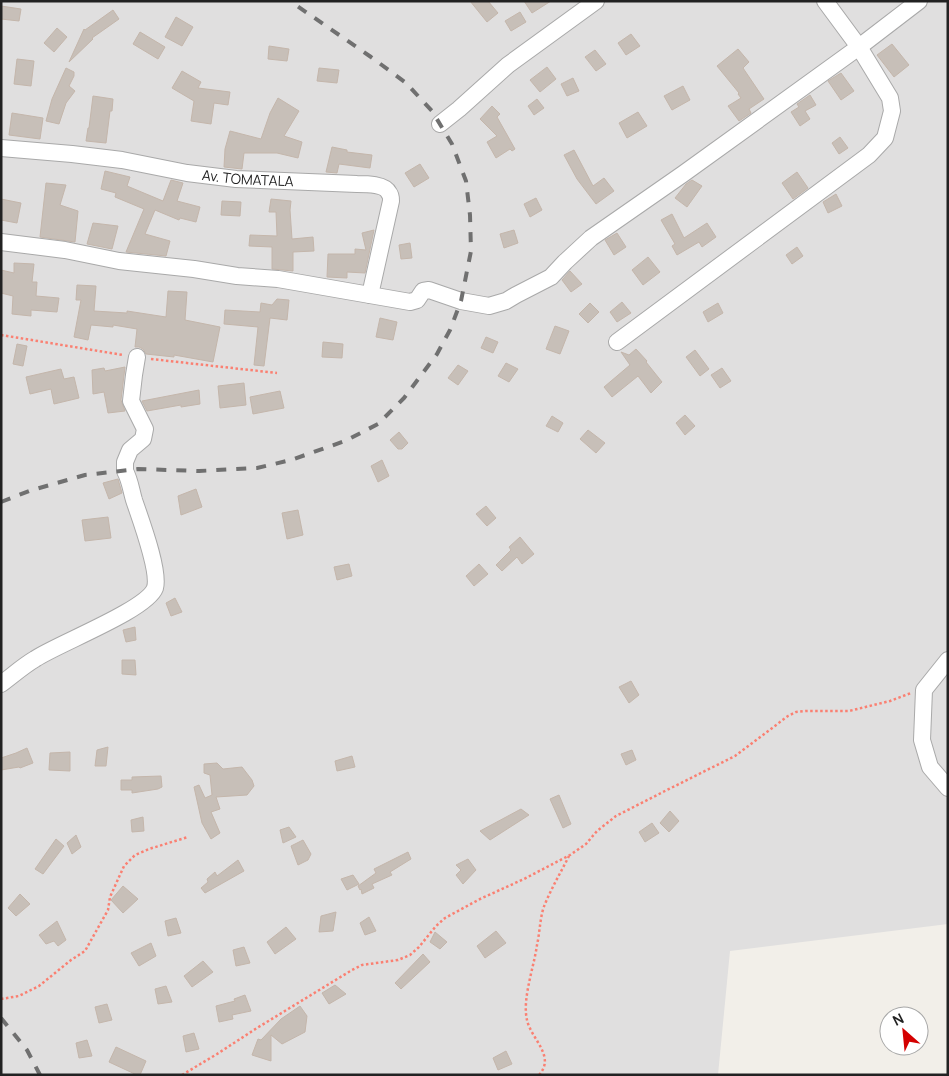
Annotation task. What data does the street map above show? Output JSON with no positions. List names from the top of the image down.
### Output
{
  "streets": {
    "street": ["Av. TOMATALA"]
  },
  "north": "top left"
}
